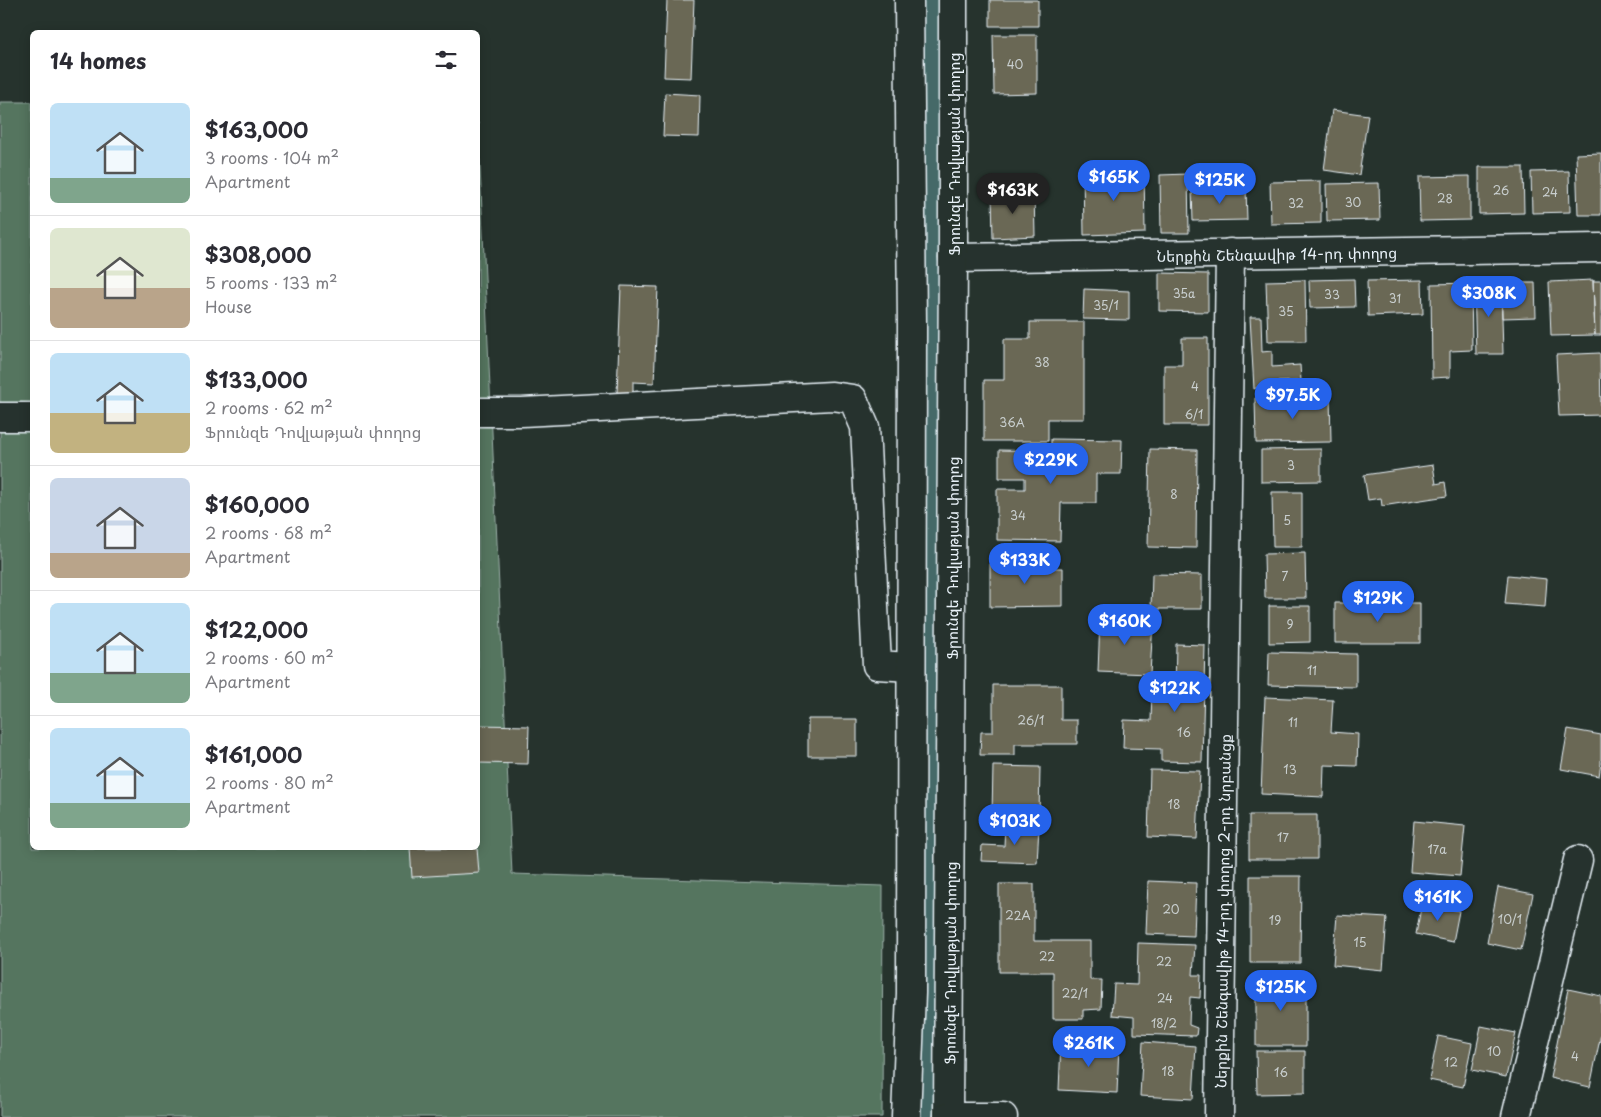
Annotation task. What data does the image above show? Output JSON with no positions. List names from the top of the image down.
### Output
{
  "streets": {
    "street": ["Ֆրունզե Դովլաթյան փողոց", "Ներքին Շենգավիթ 14-րդ փողոց", "Ներքին Շենգավիթ 14-րդ փողոց 2-րդ նրբանցք"]
  },
  "crossings": [
    ["Ֆրունզե Դովլաթյան փողոց", "Ներքին Շենգավիթ 14-րդ փողոց"],
    ["Ներքին Շենգավիթ 14-րդ փողոց", "Ներքին Շենգավիթ 14-րդ փողոց 2-րդ նրբանցք"]
  ],
  "house_numbers": [
    "40",
    "26",
    "24",
    "28",
    "30",
    "32",
    "35a",
    "33",
    "31",
    "35/1",
    "35",
    "38",
    "4",
    "6/1",
    "36A",
    "3",
    "8",
    "34",
    "5",
    "7",
    "9",
    "11",
    "26/1",
    "11",
    "16",
    "13",
    "18",
    "17",
    "17a",
    "20",
    "22A",
    "10/1",
    "19",
    "15",
    "22",
    "22",
    "22/1",
    "24",
    "18/2",
    "10",
    "4",
    "12",
    "18",
    "16"
  ],
  "page": {
    "heading": "14 homes",
    "list": [
      {
        "name": "$163,000",
        "note": "3 rooms · 104 m² · Apartment"
      },
      {
        "name": "$308,000",
        "note": "5 rooms · 133 m² · House"
      },
      {
        "name": "$133,000",
        "note": "2 rooms · 62 m² · Ֆրունզե Դովլաթյան փողոց"
      },
      {
        "name": "$160,000",
        "note": "2 rooms · 68 m² · Apartment"
      },
      {
        "name": "$122,000",
        "note": "2 rooms · 60 m² · Apartment"
      },
      {
        "name": "$161,000",
        "note": "2 rooms · 80 m² · Apartment"
      }
    ],
    "price": [
      "$165K",
      "$125K",
      "$163K",
      "$308K",
      "$97.5K",
      "$229K",
      "$133K",
      "$129K",
      "$160K",
      "$122K",
      "$103K",
      "$161K",
      "$125K",
      "$261K"
    ]
  }
}
